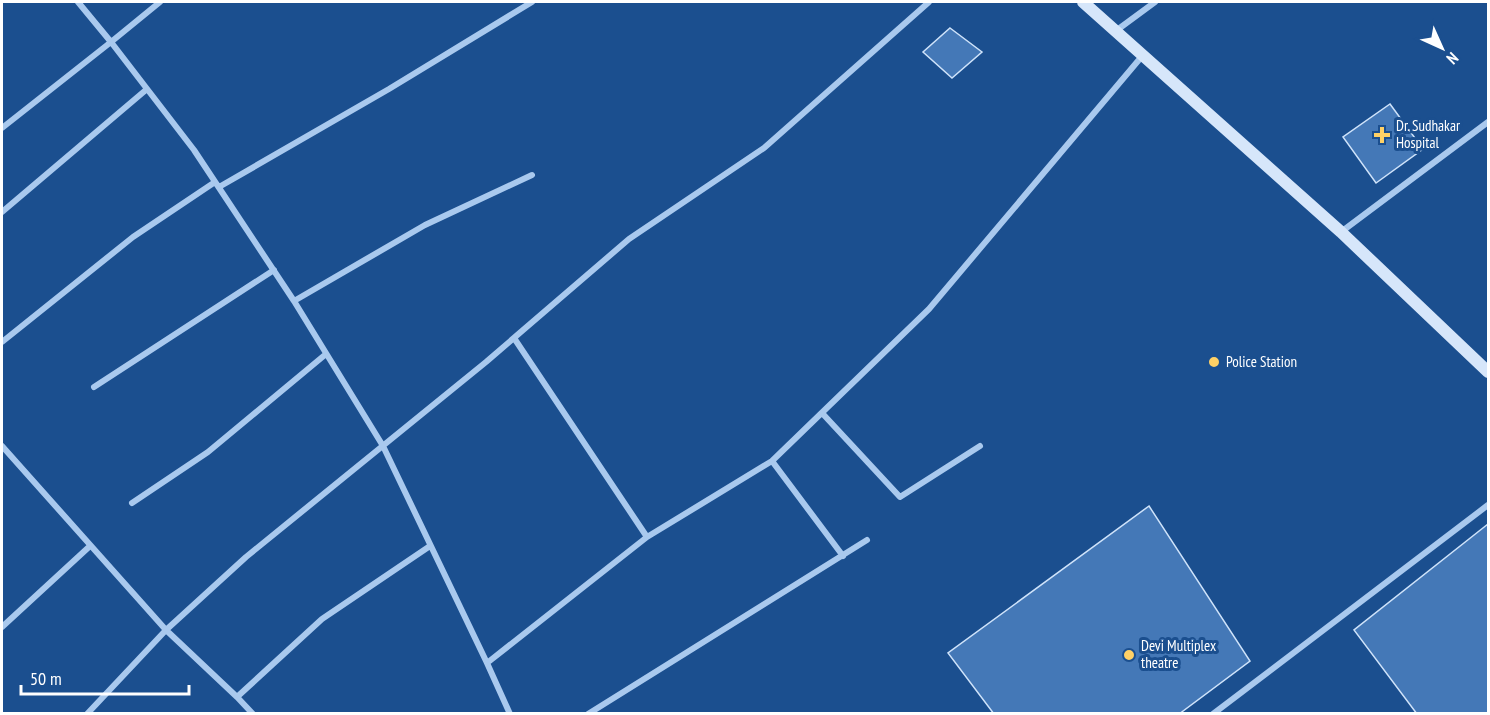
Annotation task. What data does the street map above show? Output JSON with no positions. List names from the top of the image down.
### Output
{
  "places": {
    "health": ["Dr. Sudhakar Hospital"],
    "other": ["Police Station", "Devi Multiplex theatre"]
  },
  "scale_bar": "50 m",
  "north": "bottom right"
}
